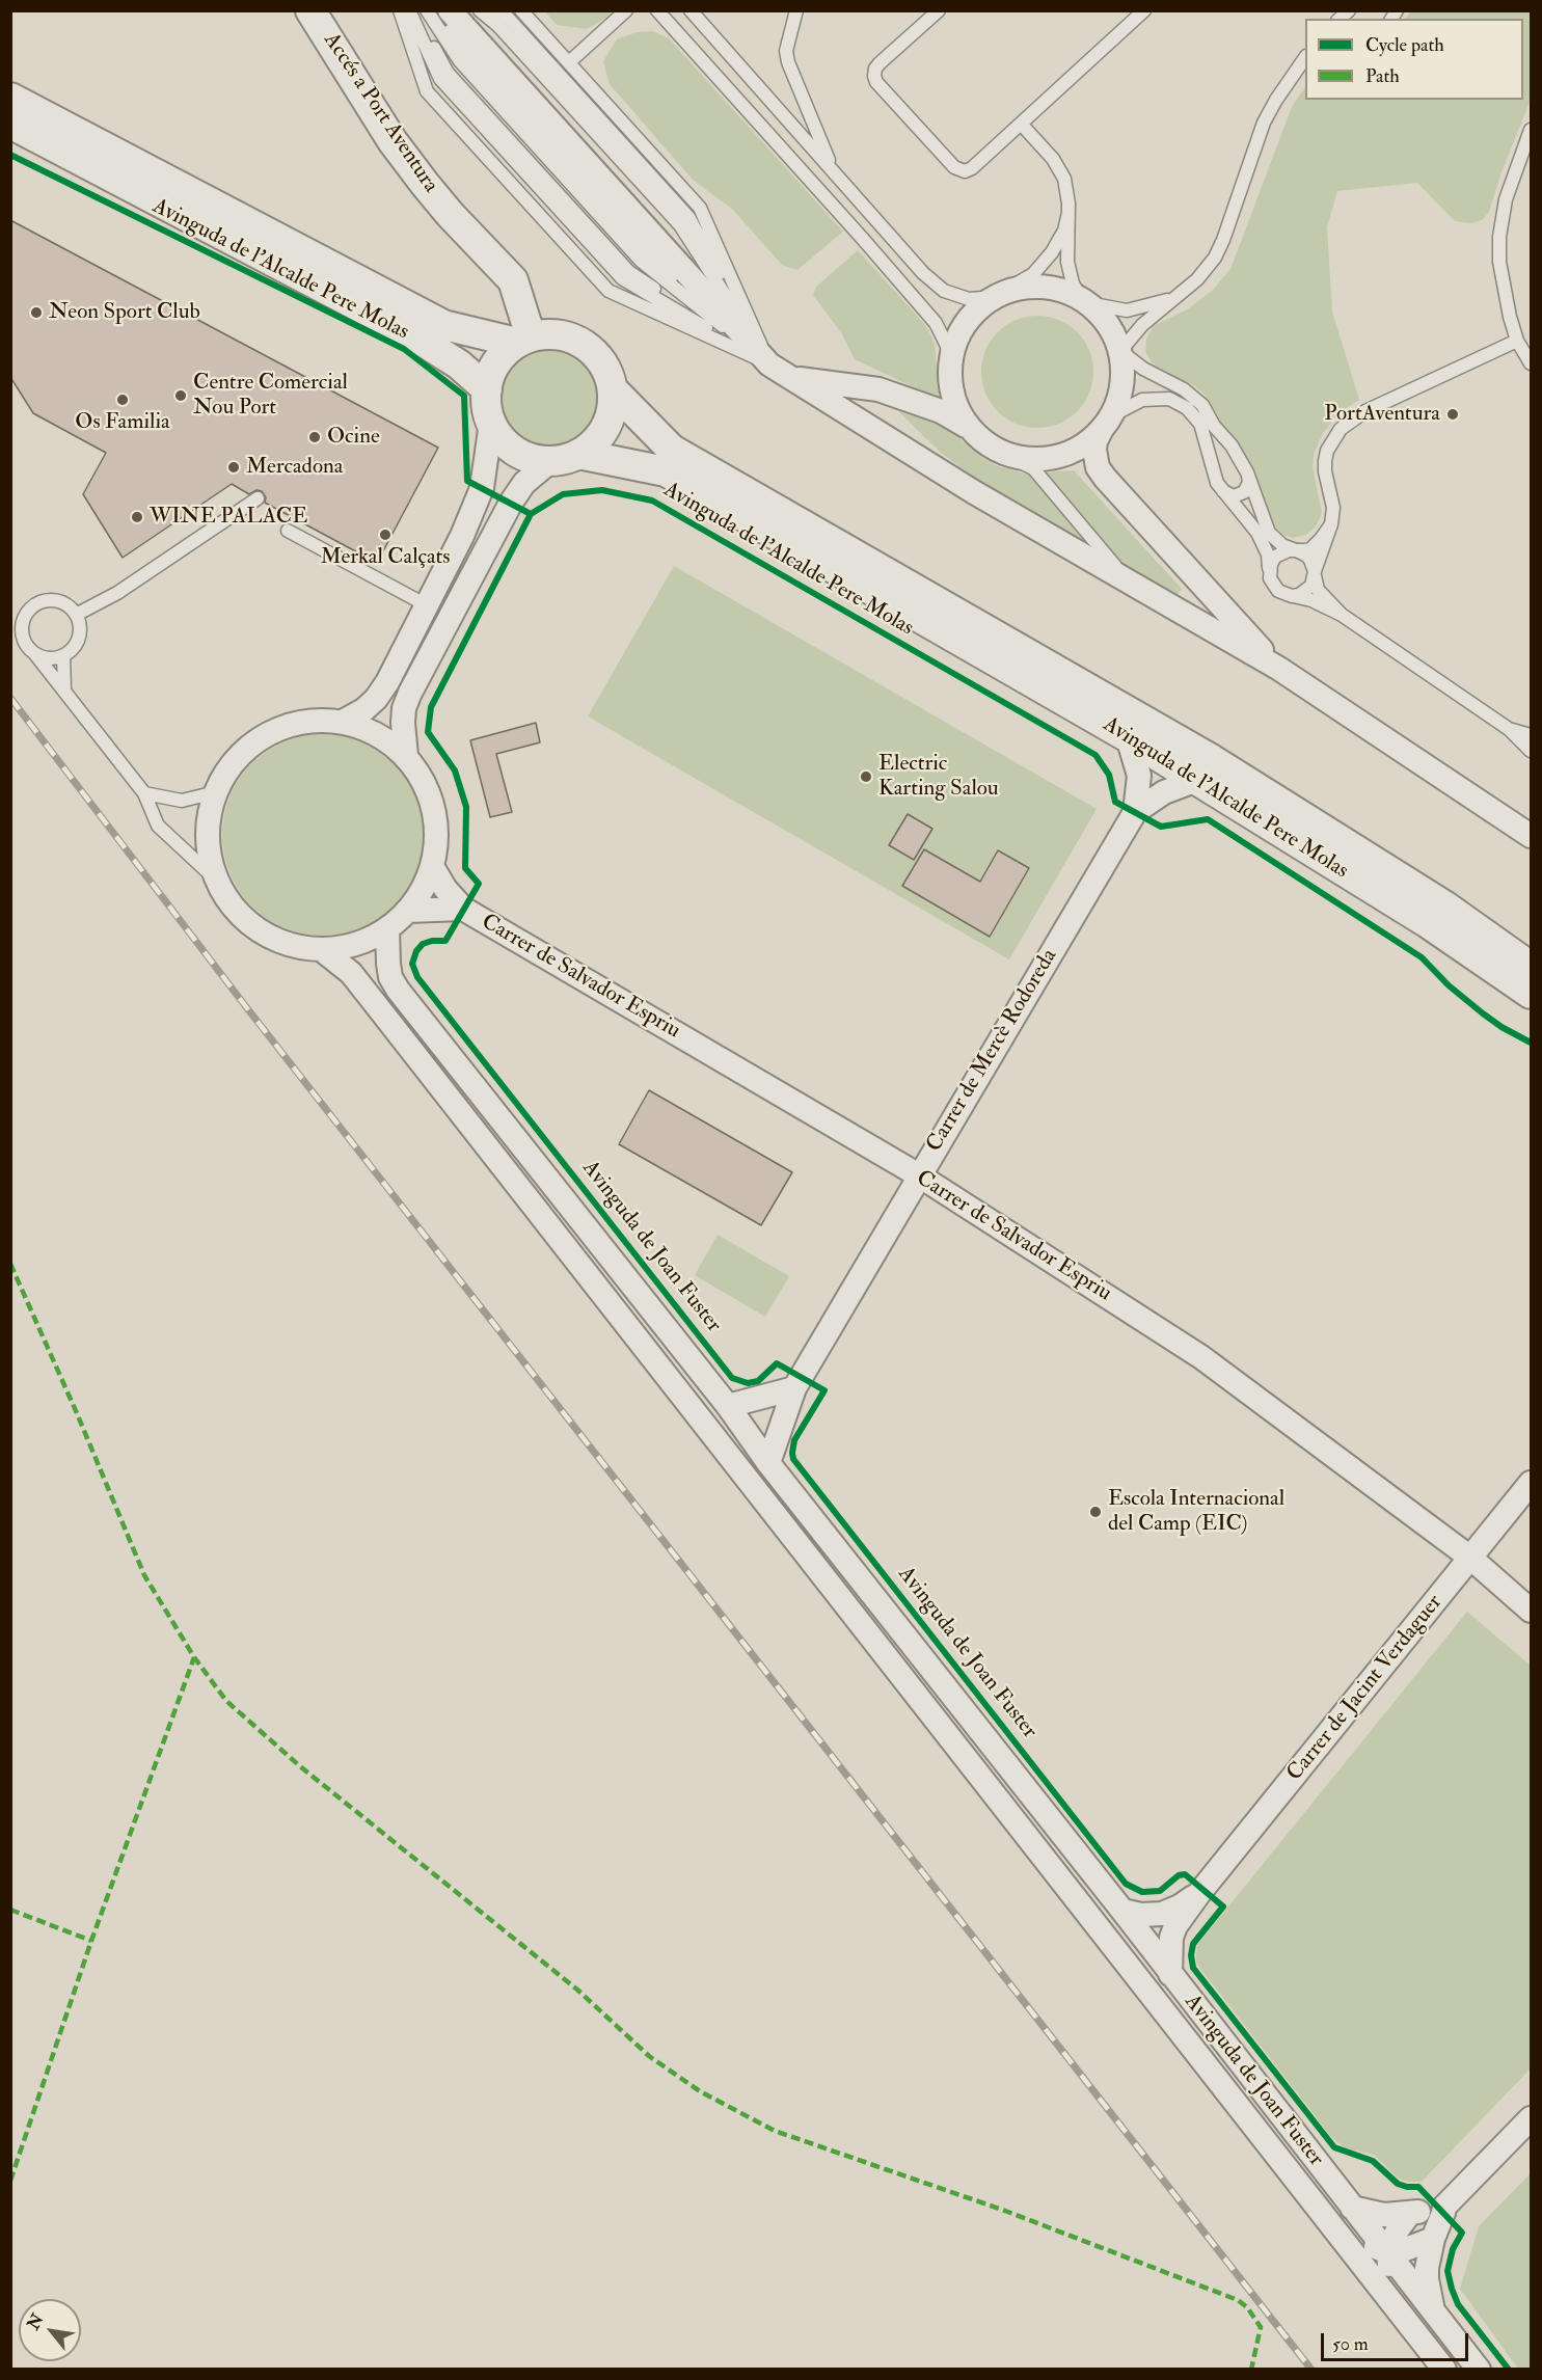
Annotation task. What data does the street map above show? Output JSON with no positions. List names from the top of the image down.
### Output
{
  "streets": {
    "street": [
      "Accés a Port Aventura",
      "Avinguda de l'Alcalde Pere Molas",
      "Carrer de Salvador Espriu",
      "Carrer de Mercè Rodoreda",
      "Avinguda de Joan Fuster",
      "Carrer de Jacint Verdaguer"
    ]
  },
  "crossings": [
    ["Accés a Port Aventura", "Avinguda de l'Alcalde Pere Molas"],
    ["Avinguda de l'Alcalde Pere Molas", "Carrer de Mercè Rodoreda"],
    ["Carrer de Salvador Espriu", "Carrer de Mercè Rodoreda"],
    ["Carrer de Salvador Espriu", "Carrer de Jacint Verdaguer"],
    ["Carrer de Mercè Rodoreda", "Avinguda de Joan Fuster"],
    ["Avinguda de Joan Fuster", "Carrer de Jacint Verdaguer"]
  ],
  "places": [
    "Neon Sport Club",
    "Centre Comercial Nou Port",
    "Os Familia",
    "PortAventura",
    "Ocine",
    "Mercadona",
    "WINE PALACE",
    "Merkal Calçats",
    "Electric Karting Salou",
    "Escola Internacional del Camp (EIC)"
  ],
  "legend": ["Cycle path", "Path"],
  "scale_bar": "50 m",
  "north": "top left"
}
